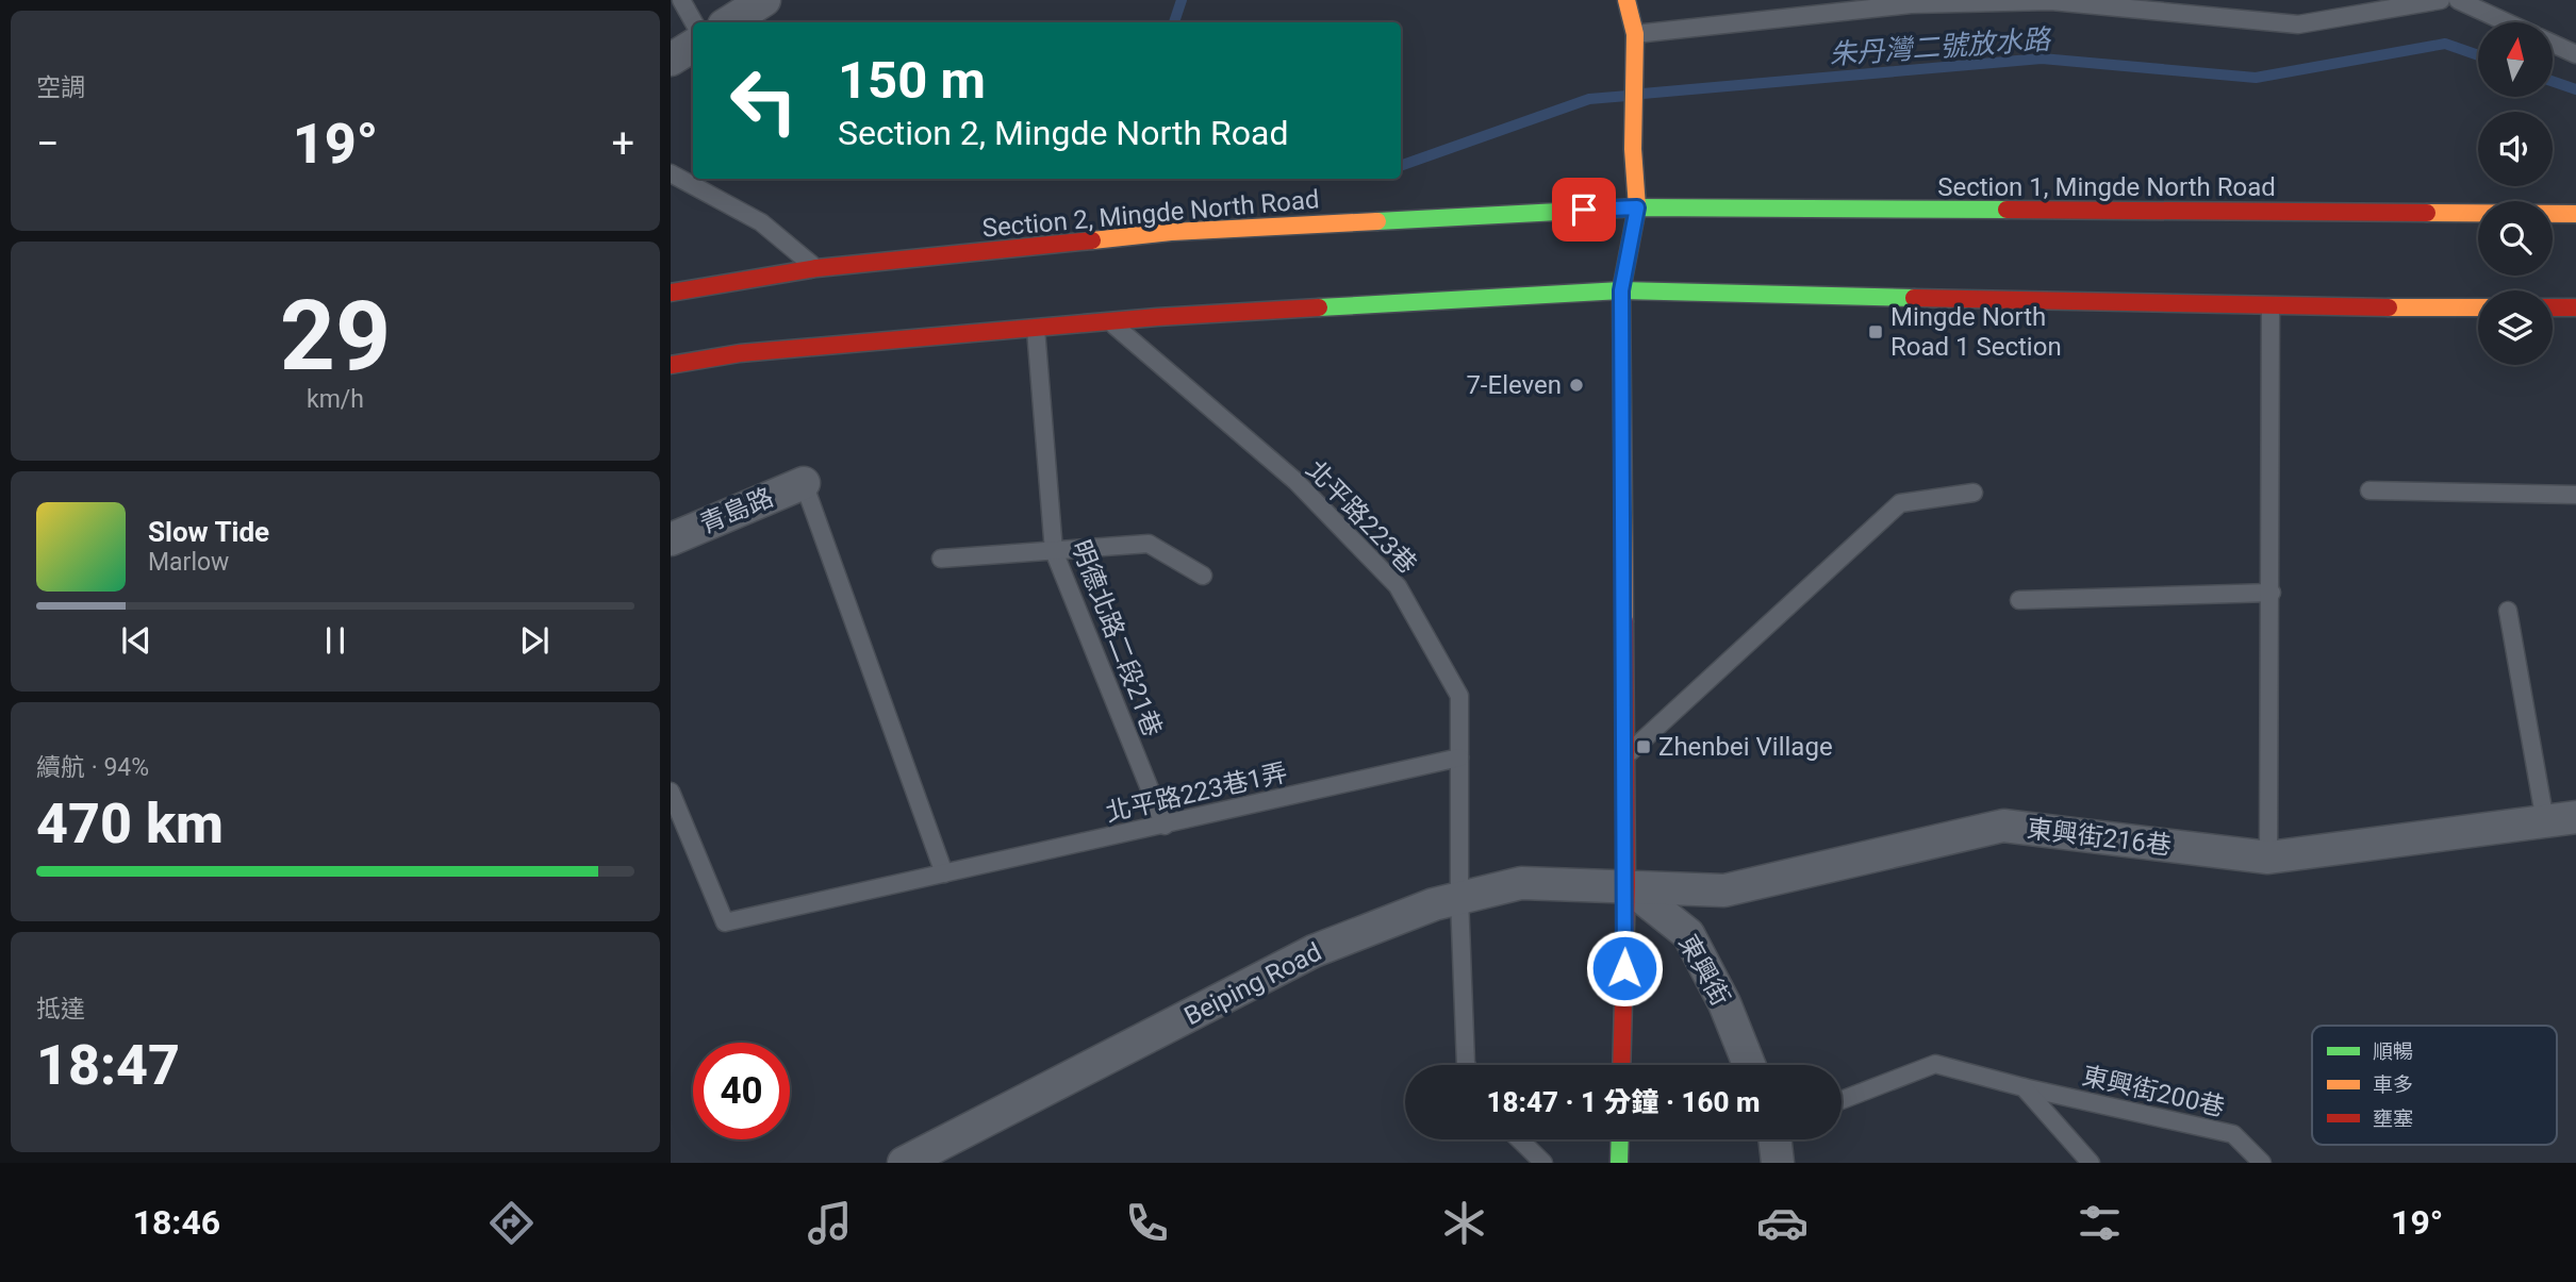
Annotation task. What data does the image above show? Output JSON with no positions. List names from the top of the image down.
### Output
{
  "streets": {
    "street": [
      "Section 1, Mingde North Road",
      "Section 2, Mingde North Road",
      "青島路",
      "東興街216巷",
      "東興街",
      "Beiping Road"
    ],
    "lane": [
      "北平路223巷",
      "明德北路二段21巷",
      "北平路223巷1弄",
      "東興街200巷"
    ]
  },
  "crossings": [
    ["Section 1, Mingde North Road", "Section 2, Mingde North Road"],
    ["北平路223巷", "北平路223巷1弄"],
    ["北平路223巷", "Beiping Road"],
    ["明德北路二段21巷", "北平路223巷1弄"],
    ["東興街216巷", "東興街"],
    ["東興街216巷", "Beiping Road"],
    ["東興街", "Beiping Road"]
  ],
  "water": ["朱丹灣二號放水路"],
  "places": {
    "transit": ["Mingde North Road 1 Section", "Zhenbei Village"],
    "other": ["7-Eleven"]
  },
  "legend": ["順暢", "車多", "壅塞"],
  "north": "top",
  "page": {
    "tile": [
      "空調",
      ["29", "km/h"],
      ["續航 · 94%", "470 km"],
      ["抵達", "18:47"]
    ],
    "turn": ["150 m", "Section 2, Mingde North Road"],
    "heat": ["−", "19°", "+"],
    "song": ["Slow Tide", "Marlow"],
    "limit": "40",
    "trip": "18:47 · 1 分鐘 · 160 m",
    "tabs": ["18:46", "19°"]
  }
}
